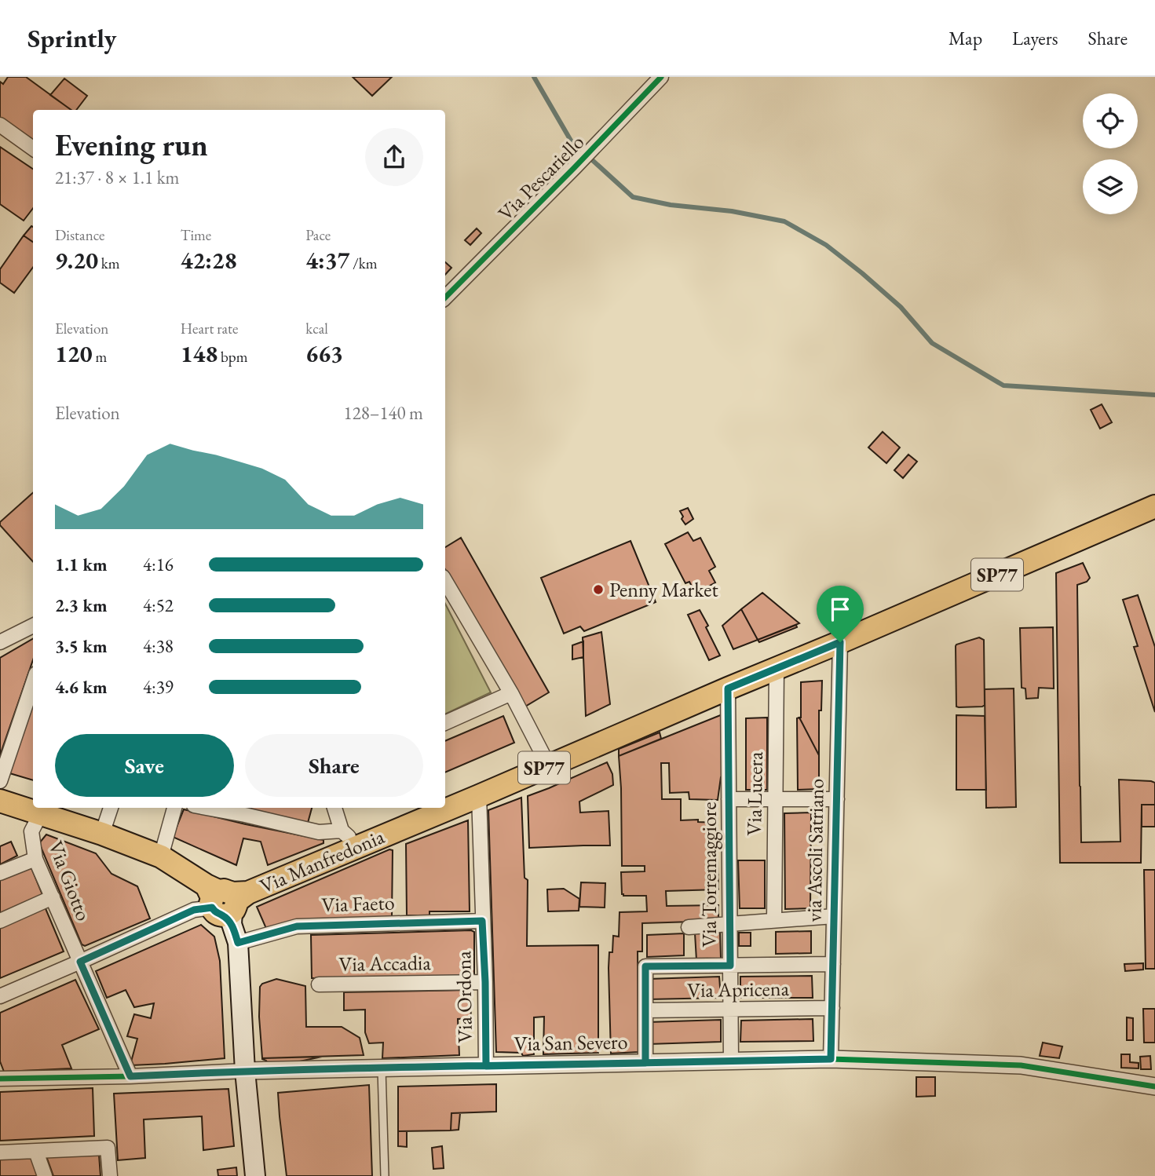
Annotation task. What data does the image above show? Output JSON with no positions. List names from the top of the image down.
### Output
{
  "streets": {
    "main road": ["SP77", "Via Manfredonia"],
    "street": [
      "Via Pescariello",
      "Via Lucera",
      "via Ascoli Satriano",
      "Via Torremaggiore",
      "Via Giotto",
      "Via Faeto",
      "Via Accadia",
      "Via Apricena",
      "Via Ordona",
      "Via San Severo"
    ]
  },
  "crossings": [
    ["Via Lucera", "Via Manfredonia"],
    ["via Ascoli Satriano", "Via Manfredonia"],
    ["via Ascoli Satriano", "Via Apricena"],
    ["via Ascoli Satriano", "Via San Severo"],
    ["Via Manfredonia", "Via Torremaggiore"],
    ["Via Manfredonia", "Via Ordona"],
    ["Via Torremaggiore", "Via Apricena"],
    ["Via Torremaggiore", "Via San Severo"],
    ["Via Faeto", "Via Ordona"],
    ["Via Accadia", "Via Ordona"],
    ["Via Ordona", "Via San Severo"]
  ],
  "places": ["Penny Market"],
  "page": {
    "header": "Sprintly",
    "nav": ["Map", "Layers", "Share"],
    "heading": ["Evening run", "21:37 · 8 × 1.1 km"],
    "stats": [
      ["Distance", "9.20 km"],
      ["Time", "42:28"],
      ["Pace", "4:37 /km"],
      ["Elevation", "120 m"],
      ["Heart rate", "148 bpm"],
      ["kcal", "663"]
    ],
    "chart": ["Elevation", "128–140 m"],
    "list": [
      {
        "name": "1.1 km",
        "note": "4:16"
      },
      {
        "name": "2.3 km",
        "note": "4:52"
      },
      {
        "name": "3.5 km",
        "note": "4:38"
      },
      {
        "name": "4.6 km",
        "note": "4:39"
      }
    ],
    "buttons": ["Save", "Share"]
  }
}
